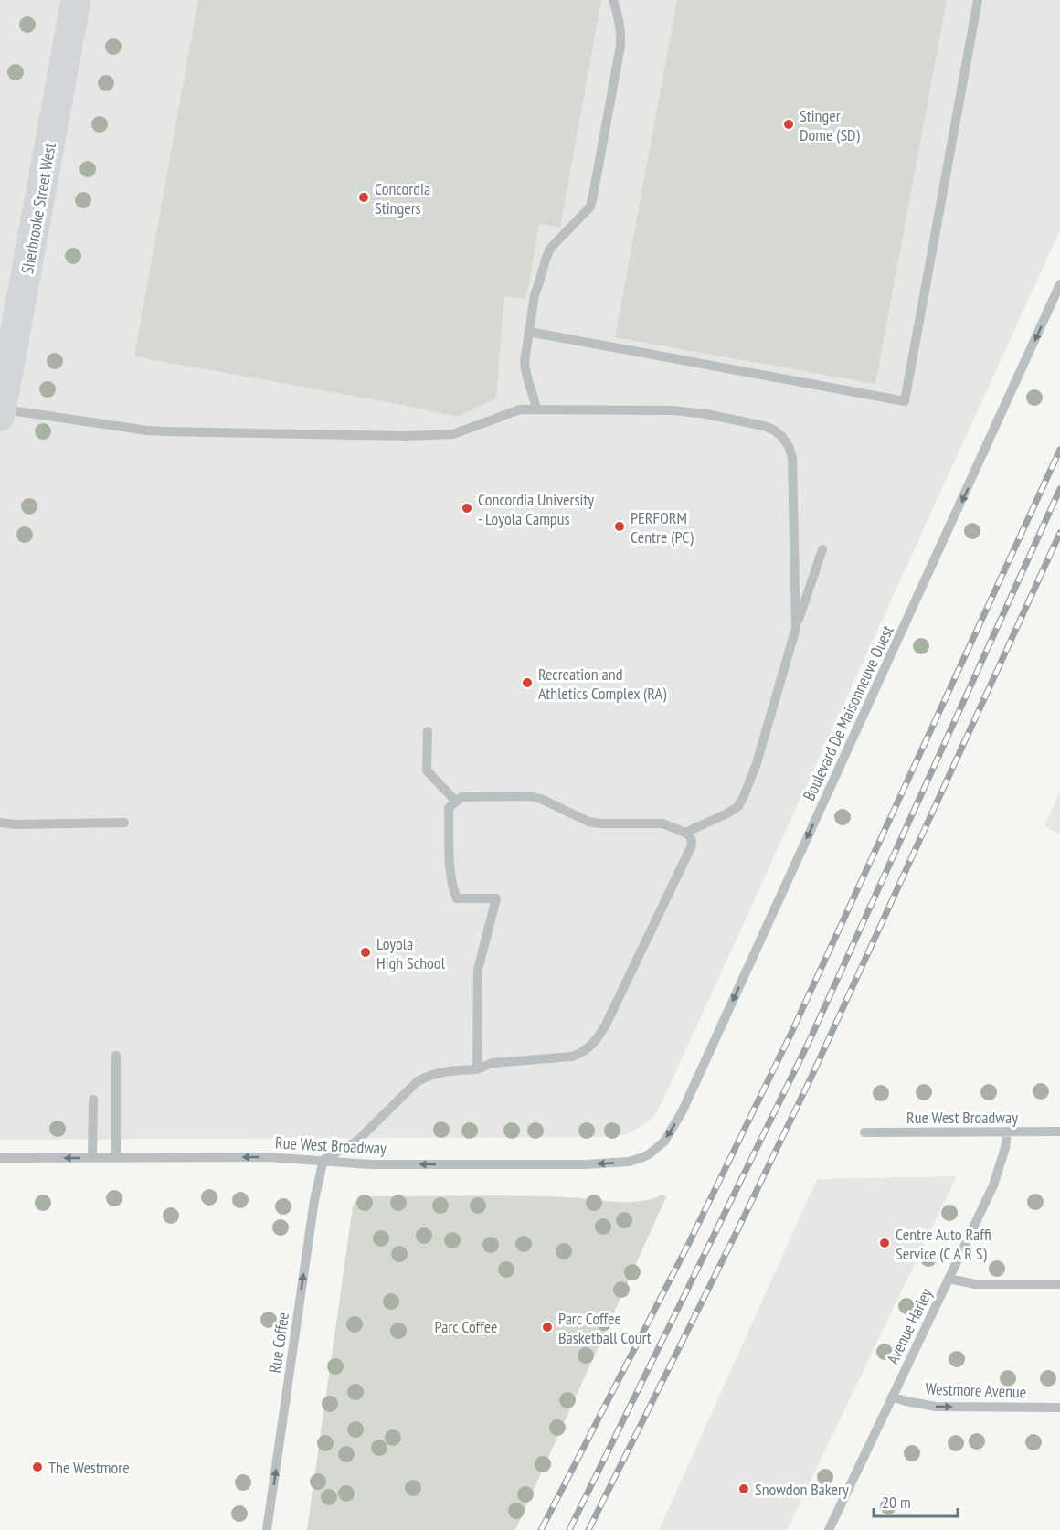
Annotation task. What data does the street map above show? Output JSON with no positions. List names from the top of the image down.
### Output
{
  "streets": {
    "main road": ["Sherbrooke Street West"],
    "street": [
      "Boulevard De Maisonneuve Ouest",
      "Rue West Broadway",
      "Avenue Harley",
      "Rue Coffee",
      "Westmore Avenue"
    ]
  },
  "crossings": [
    ["Boulevard De Maisonneuve Ouest", "Rue West Broadway"],
    ["Rue West Broadway", "Avenue Harley"],
    ["Rue West Broadway", "Rue Coffee"],
    ["Avenue Harley", "Westmore Avenue"]
  ],
  "one_way": [
    "Boulevard De Maisonneuve Ouest",
    "Rue West Broadway",
    "Rue Coffee",
    "Westmore Avenue"
  ],
  "parks": ["Parc Coffee"],
  "places": [
    "Stinger Dome (SD)",
    "Concordia Stingers",
    "Concordia University - Loyola Campus",
    "PERFORM Centre (PC)",
    "Recreation and Athletics Complex (RA)",
    "Loyola High School",
    "Centre Auto Raffi Service (C A R S)",
    "Parc Coffee Basketball Court",
    "The Westmore",
    "Snowdon Bakery"
  ],
  "scale_bar": "20 m"
}
